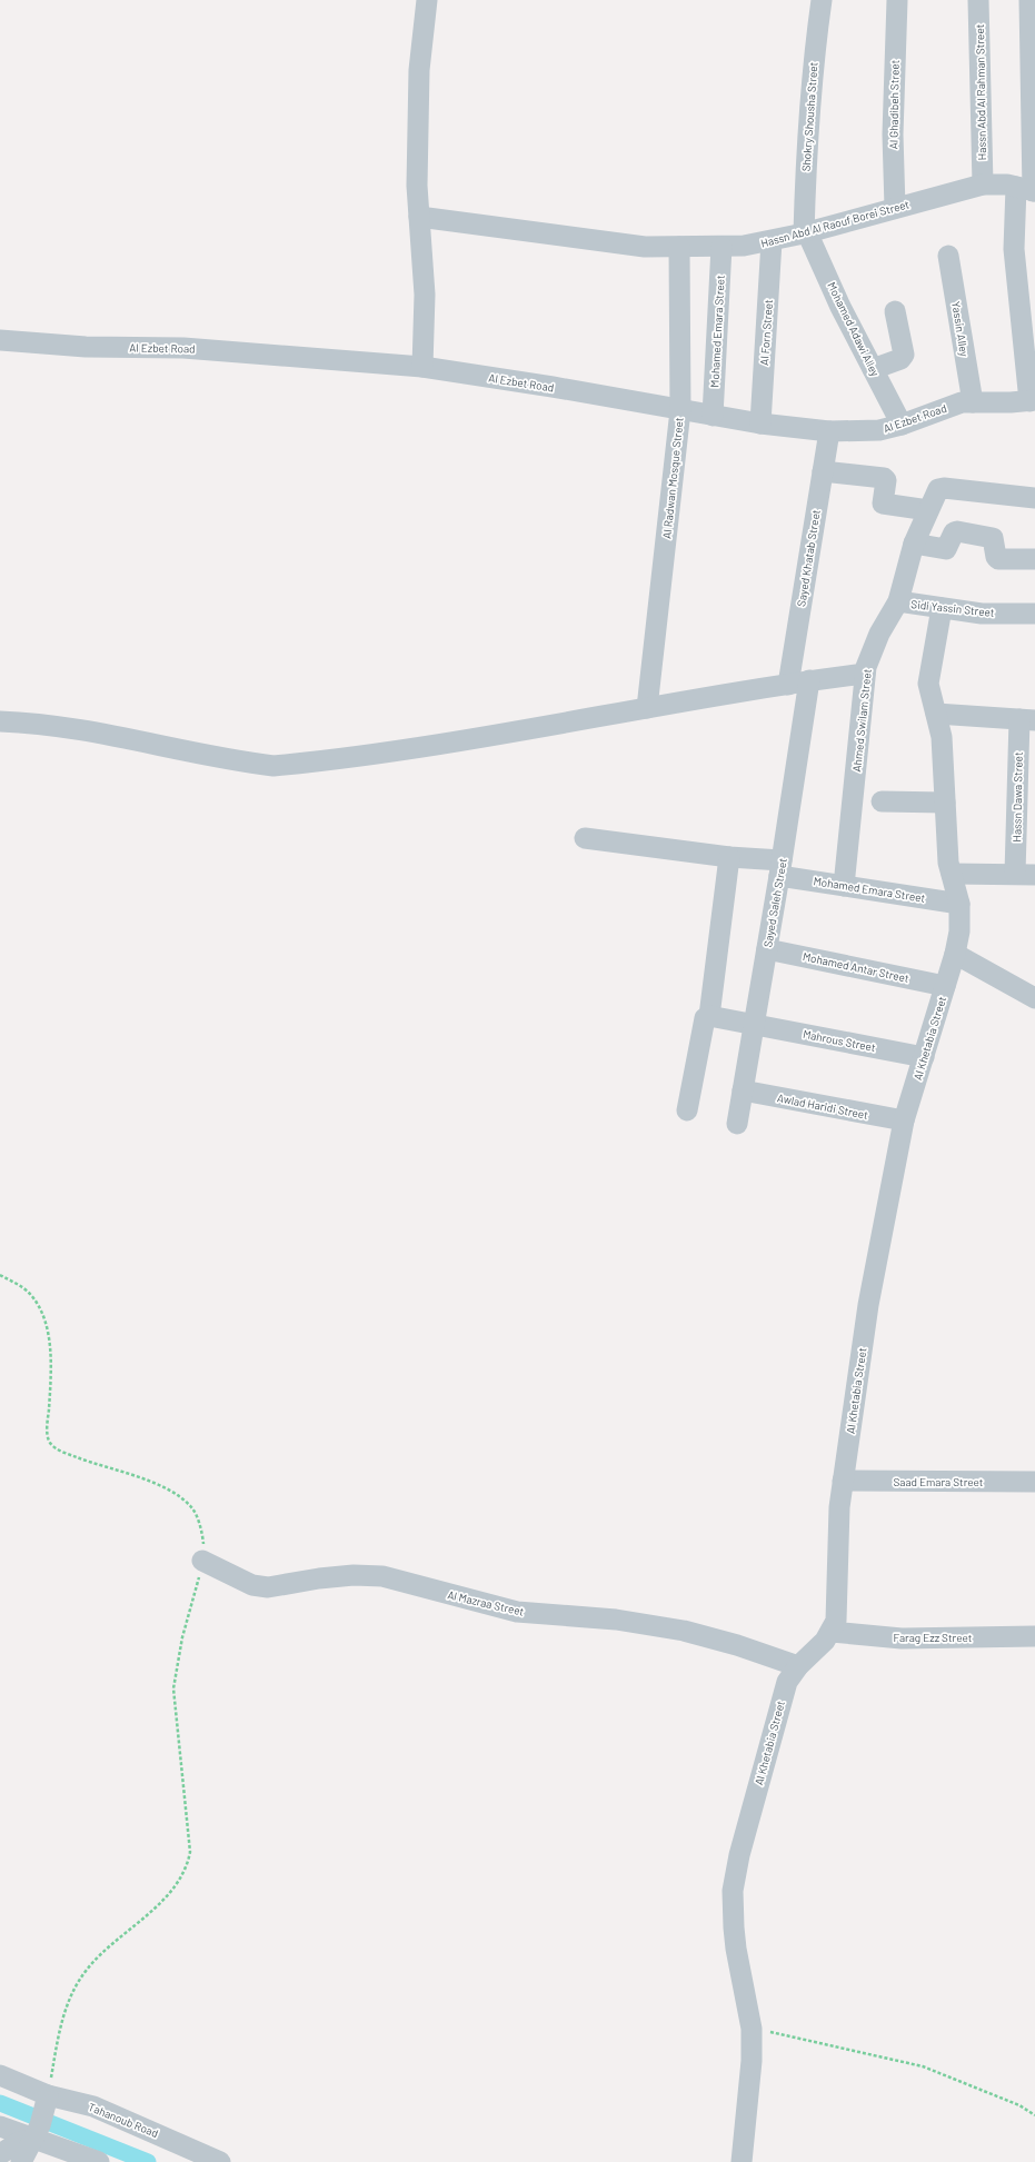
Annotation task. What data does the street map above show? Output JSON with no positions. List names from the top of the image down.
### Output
{
  "streets": {
    "street": [
      "Hassn Abd Al Rahman Street",
      "Al Ghadibeh Street",
      "Shokry Shousha Street",
      "Hassn Abd Al Raouf Borei Street",
      "Mohamed Adawi Alley",
      "Yassin Alley",
      "Mohamed Emara Street",
      "Al Forn Street",
      "Al Ezbet Road",
      "Al Radwan Mosque Street",
      "Sayed Khatab Street",
      "Sidi Yassin Street",
      "Ahmed Swilam Street",
      "Hassn Dawa Street",
      "Sayed Saleh Street",
      "Mohamed Antar Street",
      "Al Khetabia Street",
      "Mahrous Street",
      "Awlad Haridi Street",
      "Saad Emara Street",
      "Al Mazraa Street",
      "Farag Ezz Street",
      "Tahanoub Road"
    ]
  },
  "crossings": [
    ["Hassn Abd Al Rahman Street", "Hassn Abd Al Raouf Borei Street"],
    ["Al Ghadibeh Street", "Hassn Abd Al Raouf Borei Street"],
    ["Shokry Shousha Street", "Hassn Abd Al Raouf Borei Street"],
    ["Shokry Shousha Street", "Mohamed Adawi Alley"],
    ["Hassn Abd Al Raouf Borei Street", "Mohamed Adawi Alley"],
    ["Hassn Abd Al Raouf Borei Street", "Mohamed Emara Street"],
    ["Hassn Abd Al Raouf Borei Street", "Al Forn Street"],
    ["Hassn Abd Al Raouf Borei Street", "Al Radwan Mosque Street"],
    ["Mohamed Adawi Alley", "Al Ezbet Road"],
    ["Yassin Alley", "Al Ezbet Road"],
    ["Mohamed Emara Street", "Al Ezbet Road"],
    ["Mohamed Emara Street", "Ahmed Swilam Street"],
    ["Mohamed Emara Street", "Sayed Saleh Street"],
    ["Mohamed Emara Street", "Al Khetabia Street"],
    ["Al Forn Street", "Al Ezbet Road"],
    ["Al Ezbet Road", "Al Radwan Mosque Street"],
    ["Al Ezbet Road", "Sayed Khatab Street"],
    ["Sidi Yassin Street", "Ahmed Swilam Street"],
    ["Sidi Yassin Street", "Al Khetabia Street"],
    ["Sayed Saleh Street", "Mohamed Antar Street"],
    ["Sayed Saleh Street", "Mahrous Street"],
    ["Sayed Saleh Street", "Awlad Haridi Street"],
    ["Mohamed Antar Street", "Al Khetabia Street"],
    ["Al Khetabia Street", "Mahrous Street"],
    ["Al Khetabia Street", "Awlad Haridi Street"],
    ["Al Khetabia Street", "Saad Emara Street"],
    ["Al Khetabia Street", "Al Mazraa Street"],
    ["Al Khetabia Street", "Farag Ezz Street"]
  ]
}
